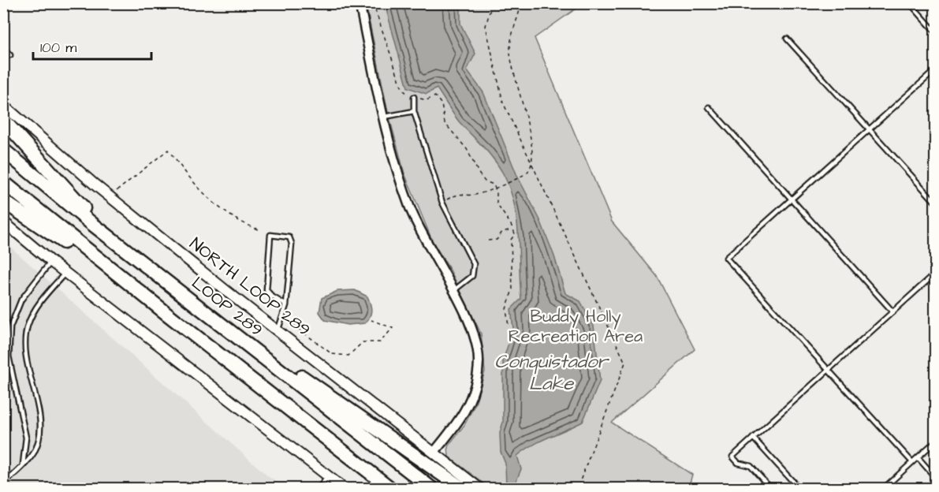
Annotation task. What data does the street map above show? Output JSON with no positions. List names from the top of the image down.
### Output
{
  "streets": {
    "highway": ["LOOP 289"],
    "main road": ["NORTH LOOP 289"]
  },
  "water": ["Conquistador Lake"],
  "parks": ["Buddy Holly Recreation Area"],
  "scale_bar": "100 m"
}
